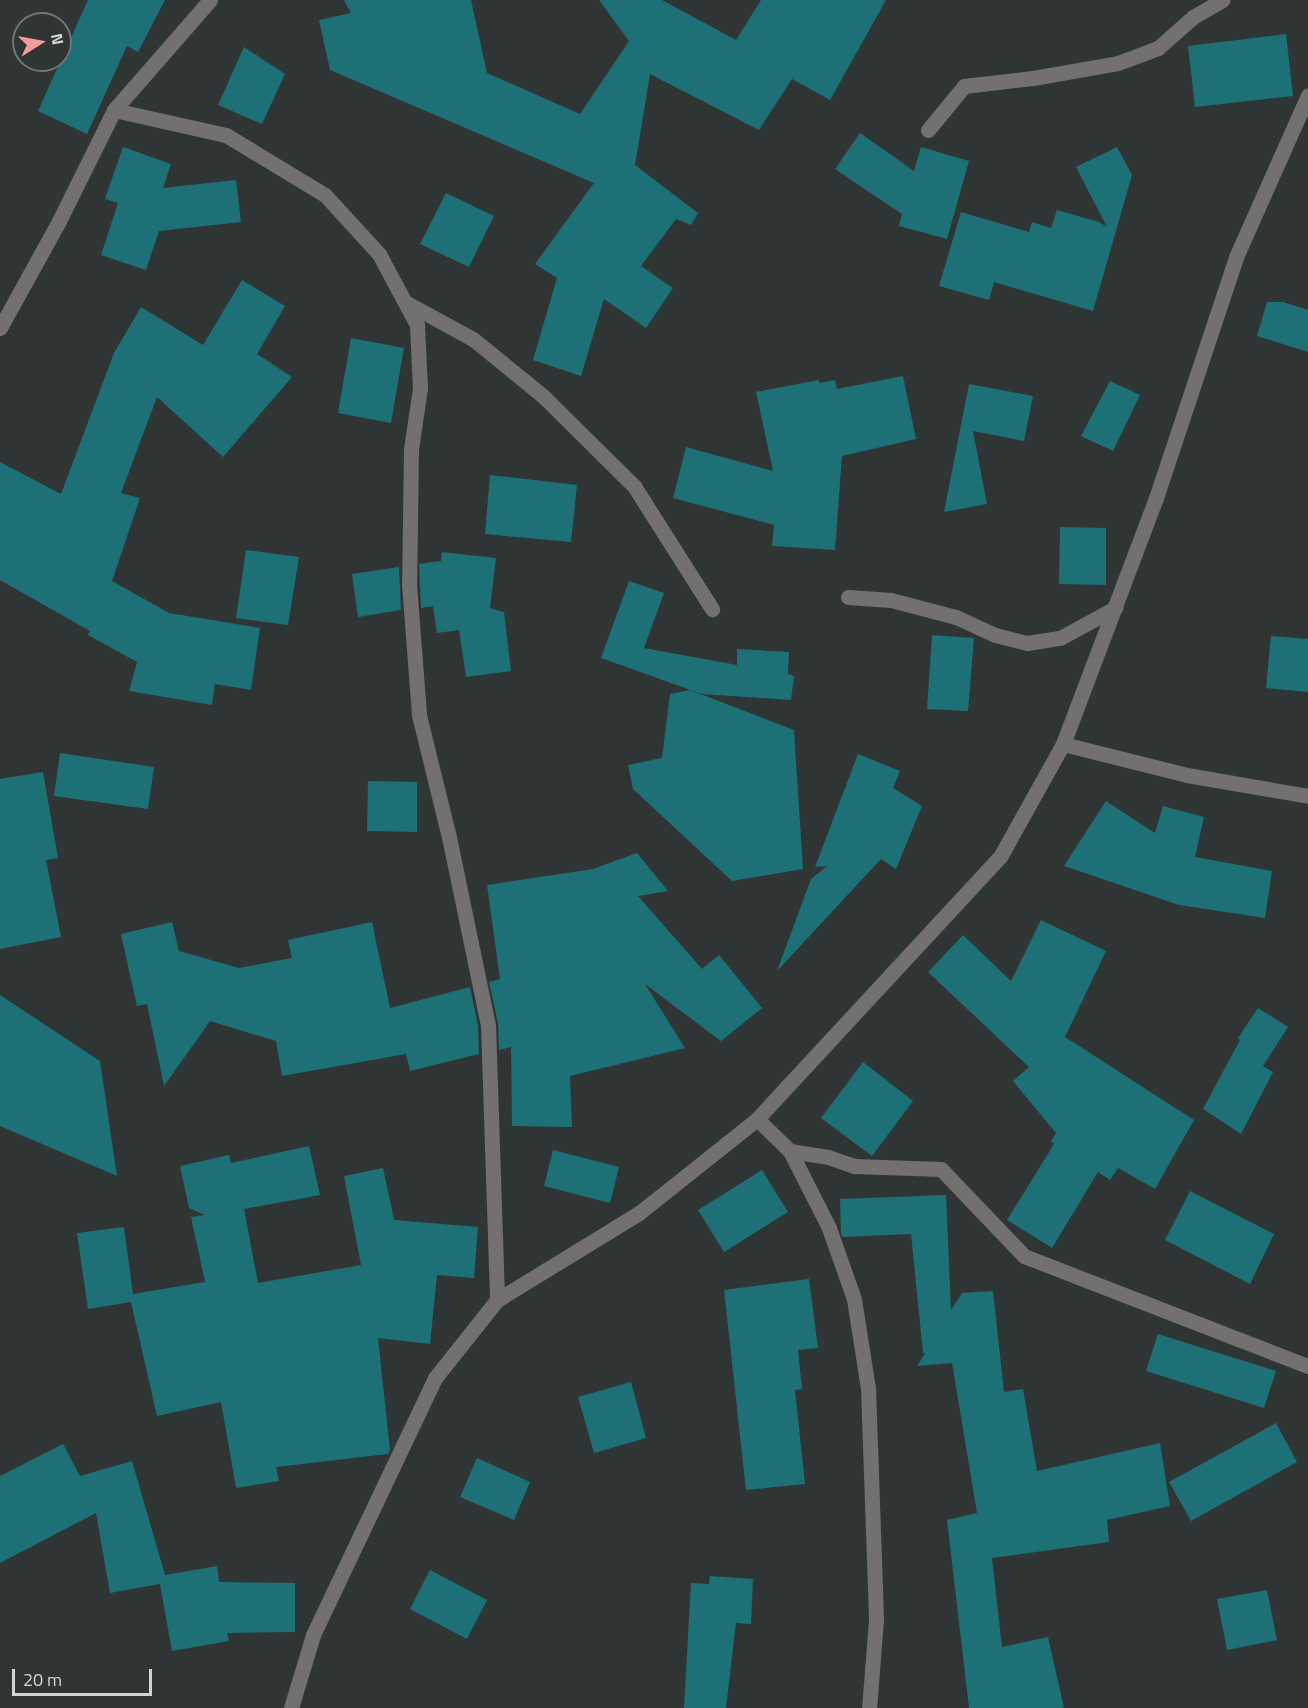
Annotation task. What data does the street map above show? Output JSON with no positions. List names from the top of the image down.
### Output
{
  "scale_bar": "20 m",
  "north": "right"
}
